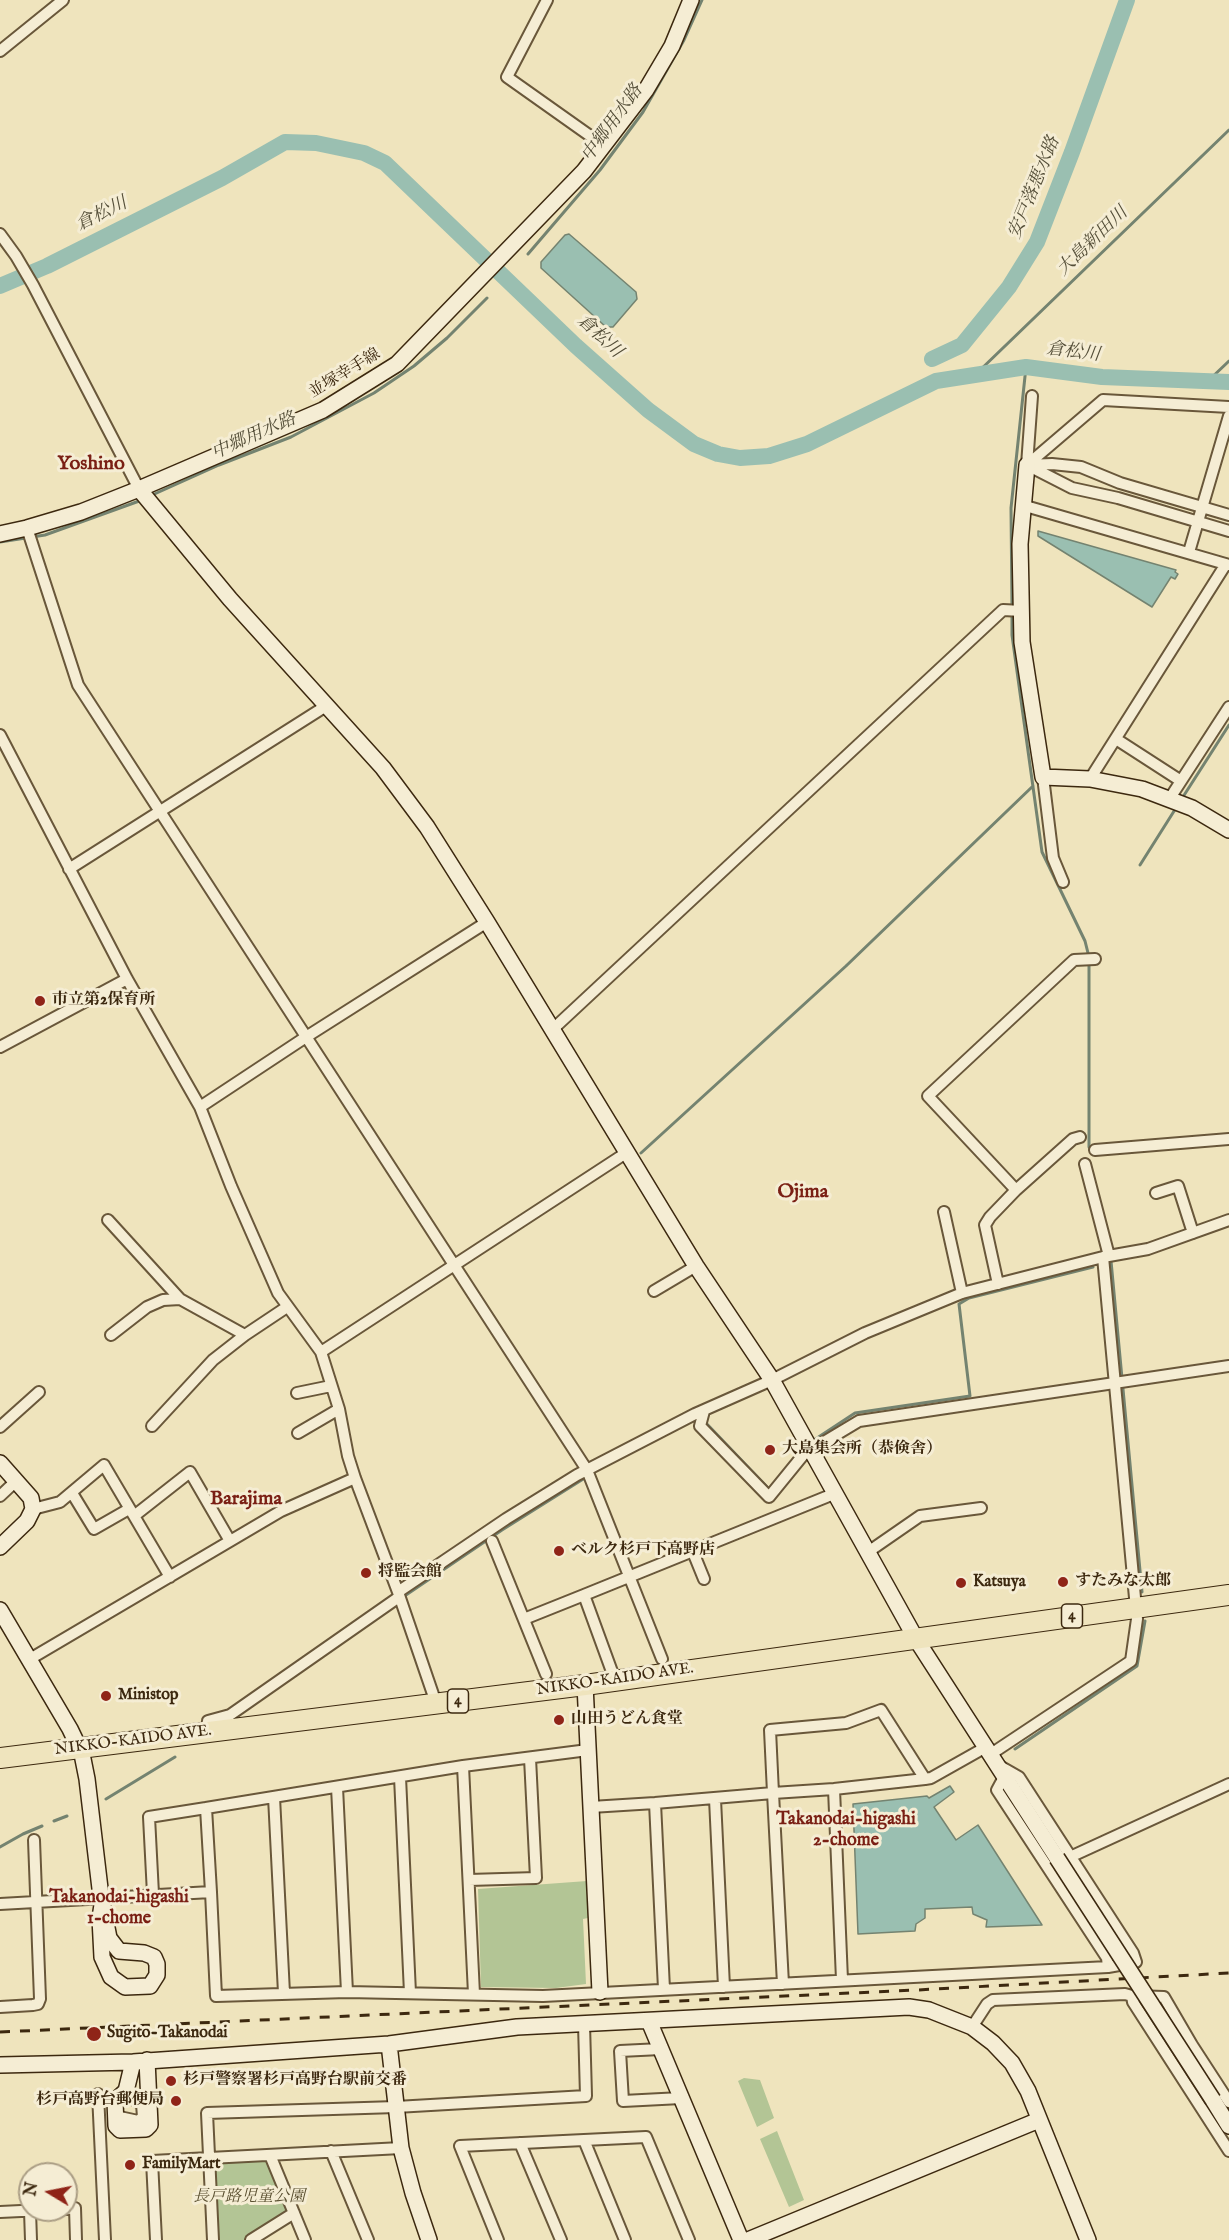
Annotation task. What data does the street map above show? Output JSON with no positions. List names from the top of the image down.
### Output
{
  "streets": {
    "highway": ["4", "NIKKO-KAIDO AVE."],
    "street": ["並塚幸手線"]
  },
  "districts": [
    "Yoshino",
    "Ojima",
    "Barajima",
    "Takanodai-higashi 2-chome",
    "Takanodai-higashi 1-chome"
  ],
  "water": [
    "中郷用水路",
    "安戸落悪水路",
    "倉松川",
    "大島新田川"
  ],
  "parks": ["長戸路児童公園"],
  "places": [
    "市立第2保育所",
    "大島集会所（恭倹舎）",
    "ベルク杉戸下高野店",
    "将監会館",
    "すたみな太郎",
    "Katsuya",
    "Ministop",
    "山田うどん食堂",
    "Sugito-Takanodai",
    "杉戸警察署杉戸高野台駅前交番",
    "杉戸高野台郵便局",
    "FamilyMart"
  ],
  "north": "left"
}
